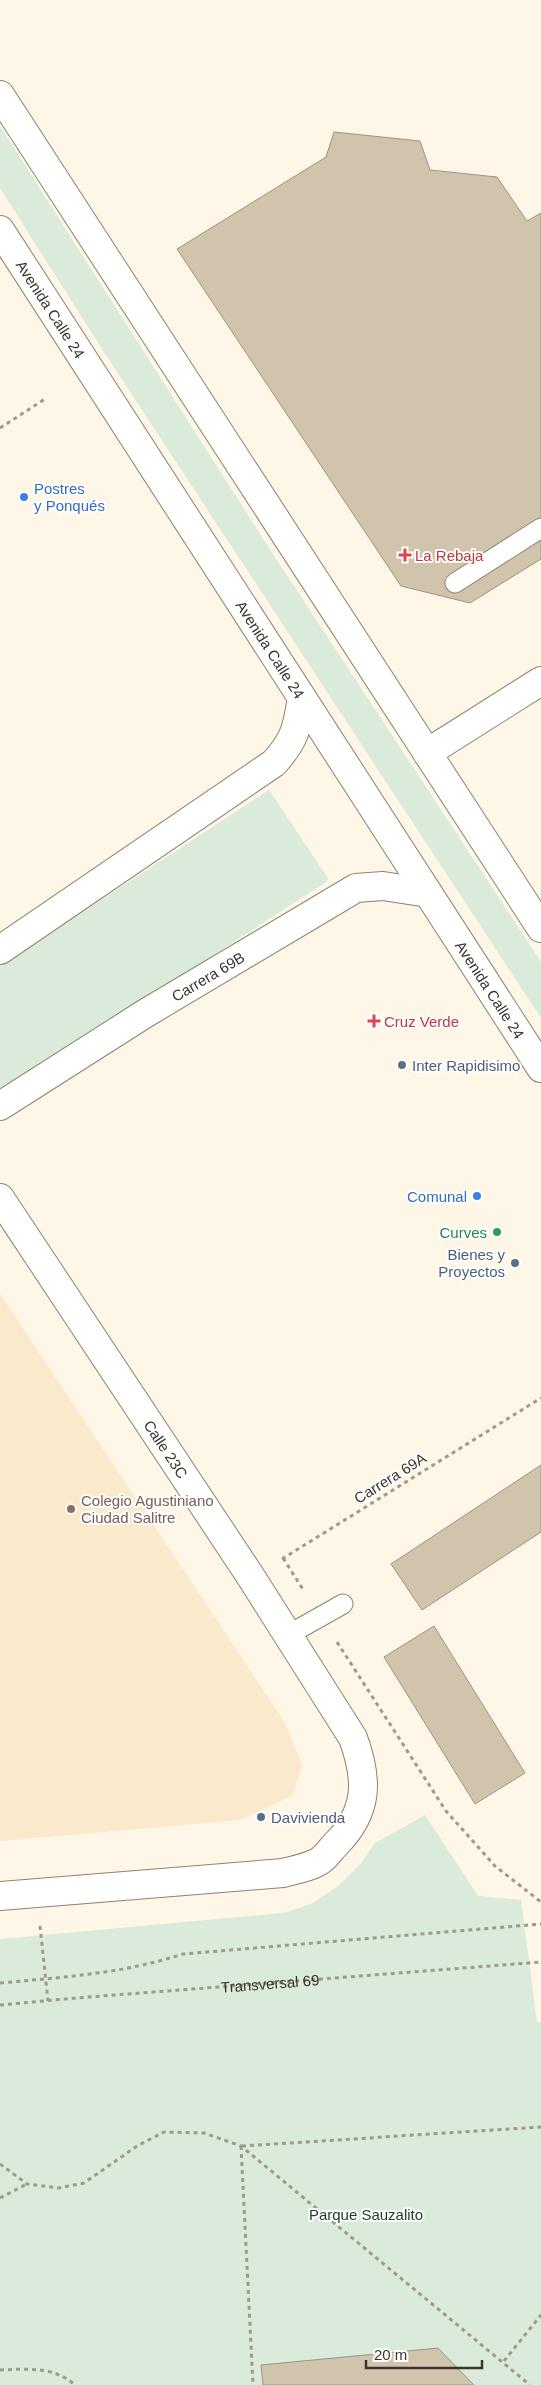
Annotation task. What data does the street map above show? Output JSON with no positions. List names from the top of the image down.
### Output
{
  "streets": {
    "street": ["Avenida Calle 24", "Carrera 69B", "Calle 23C"],
    "path": ["Carrera 69A", "Transversal 69"]
  },
  "crossings": [
    ["Avenida Calle 24", "Carrera 69B"],
    ["Calle 23C", "Carrera 69A"]
  ],
  "parks": ["Parque Sauzalito"],
  "places": {
    "other": [
      "Postres y Ponqués",
      "Inter Rapidisimo",
      "Comunal",
      "Curves",
      "Bienes y Proyectos",
      "Colegio Agustiniano Ciudad Salitre",
      "Davivienda"
    ],
    "health": ["La Rebaja", "Cruz Verde"]
  },
  "scale_bar": "20 m"
}
